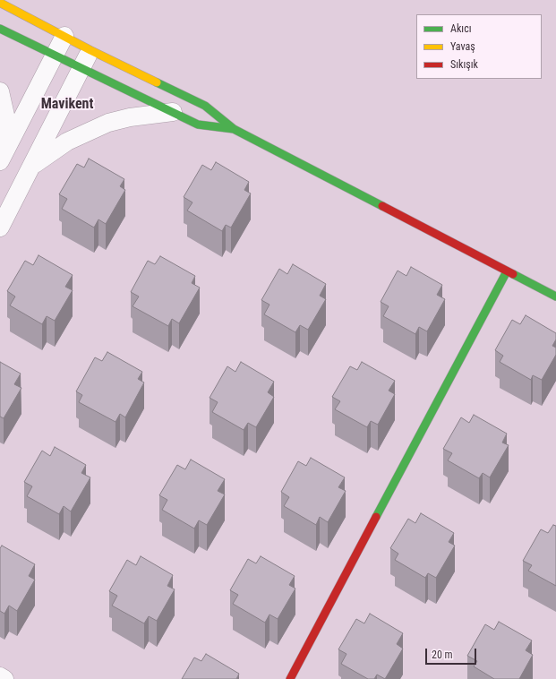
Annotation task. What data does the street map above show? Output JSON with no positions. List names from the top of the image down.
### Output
{
  "districts": ["Mavikent"],
  "legend": ["Akıcı", "Yavaş", "Sıkışık"],
  "scale_bar": "20 m"
}
